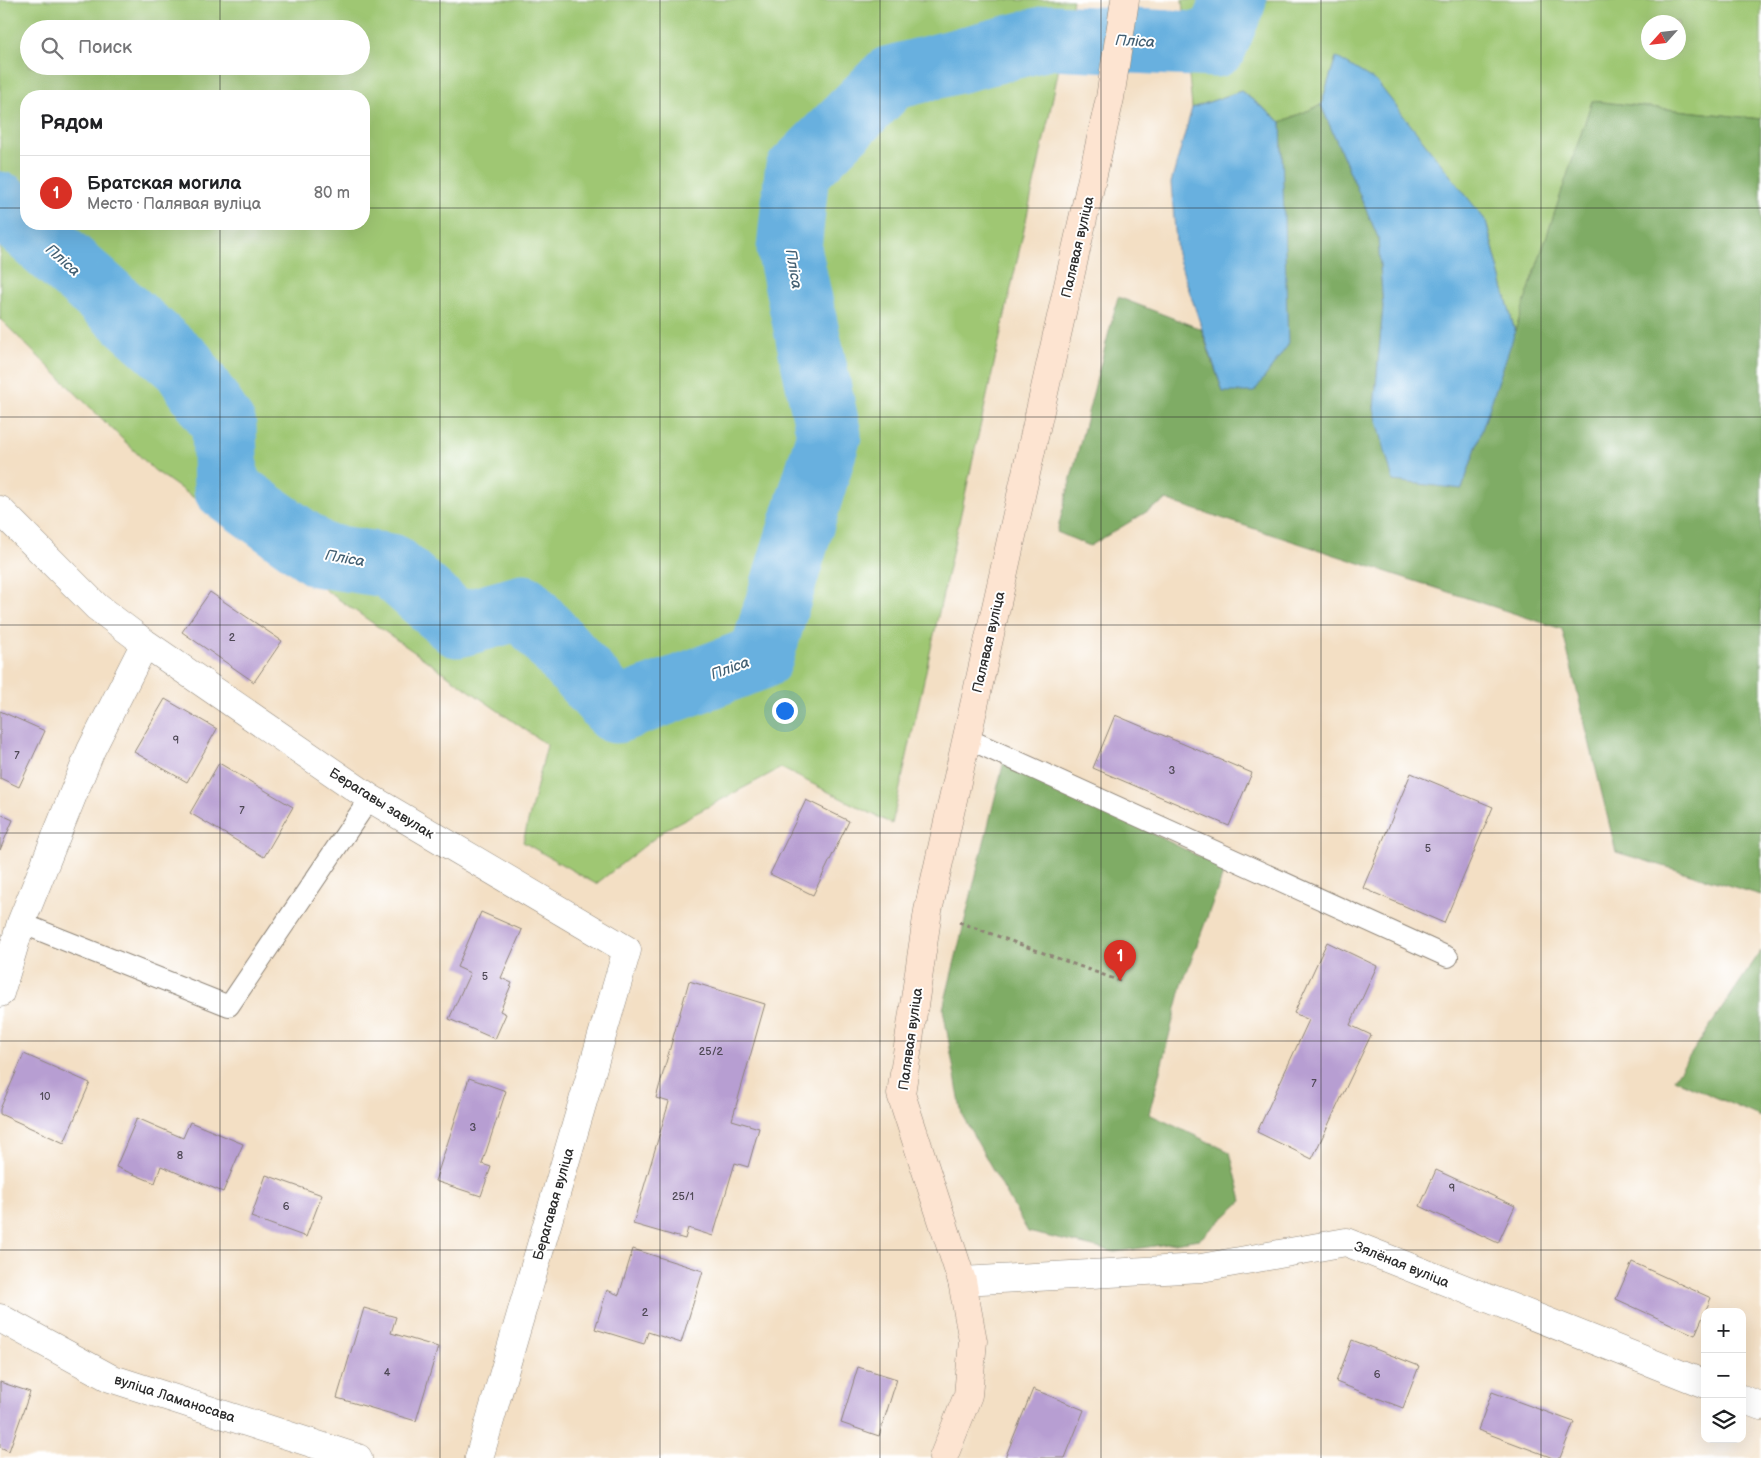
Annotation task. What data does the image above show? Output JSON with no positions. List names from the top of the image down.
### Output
{
  "streets": {
    "street": [
      "Палявая вуліца",
      "Берагавы завулак",
      "Берагавая вуліца",
      "Зялёная вуліца",
      "вуліца Ламаносава"
    ]
  },
  "crossings": [
    ["Палявая вуліца", "Зялёная вуліца"],
    ["Берагавы завулак", "Берагавая вуліца"]
  ],
  "water": ["Пліса"],
  "house_numbers": [
    "2",
    "9",
    "7",
    "3",
    "7",
    "5",
    "5",
    "25/2",
    "7",
    "10",
    "3",
    "8",
    "9",
    "25/1",
    "6",
    "2",
    "4",
    "6"
  ],
  "north": "bottom left",
  "page": {
    "search": "Поиск",
    "heading": "Рядом",
    "list": [
      {
        "mark": "1",
        "name": "Братская могила",
        "note": "Место · Палявая вуліца",
        "value": "80 m"
      }
    ],
    "pins": "1",
    "map_buttons": ["+", "−"]
  }
}
